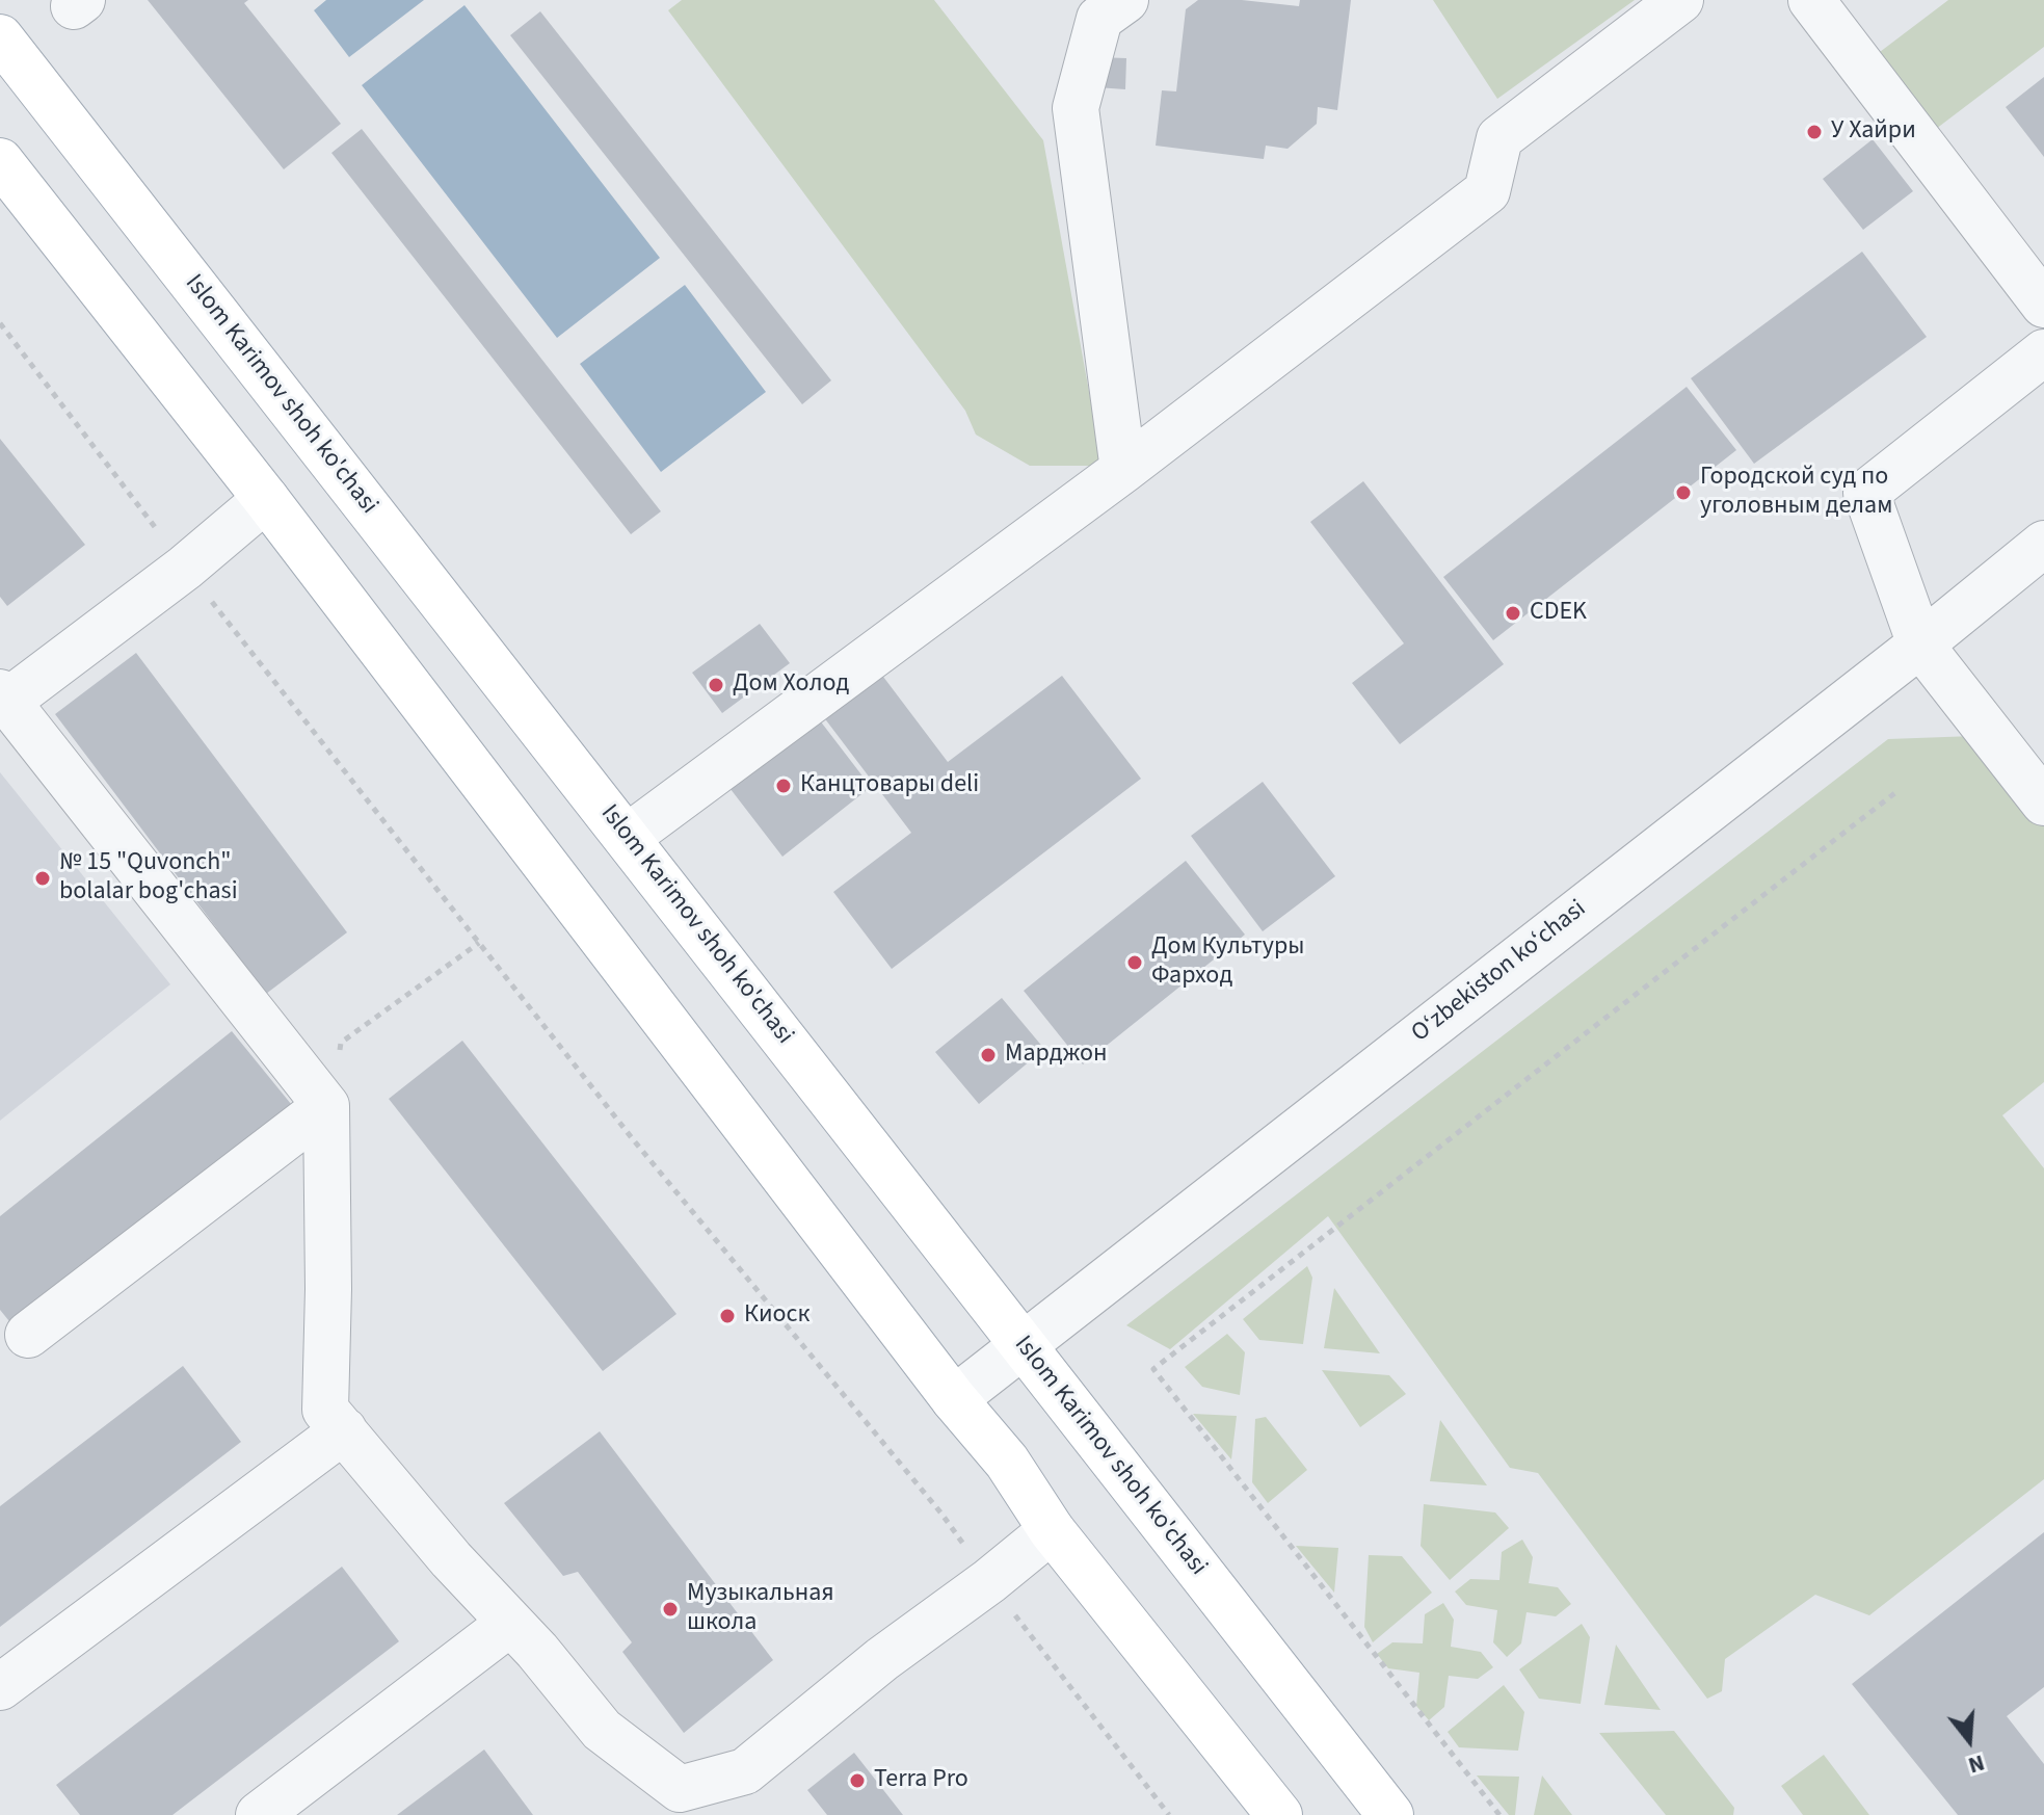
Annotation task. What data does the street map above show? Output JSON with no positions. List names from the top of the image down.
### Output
{
  "streets": {
    "main road": ["Islom Karimov shoh ko'chasi"],
    "street": ["O‘zbekiston ko‘chasi"]
  },
  "crossings": [
    ["Islom Karimov shoh ko'chasi", "O‘zbekiston ko‘chasi"]
  ],
  "places": [
    "У Хайри",
    "Городской суд по уголовным делам",
    "CDEK",
    "Дом Холод",
    "Канцтовары deli",
    "№ 15 \"Quvonch\" bolalar bog'chasi",
    "Дом Культуры Фарход",
    "Марджон",
    "Киоск",
    "Музыкальная школа",
    "Terra Pro"
  ],
  "north": "bottom"
}
